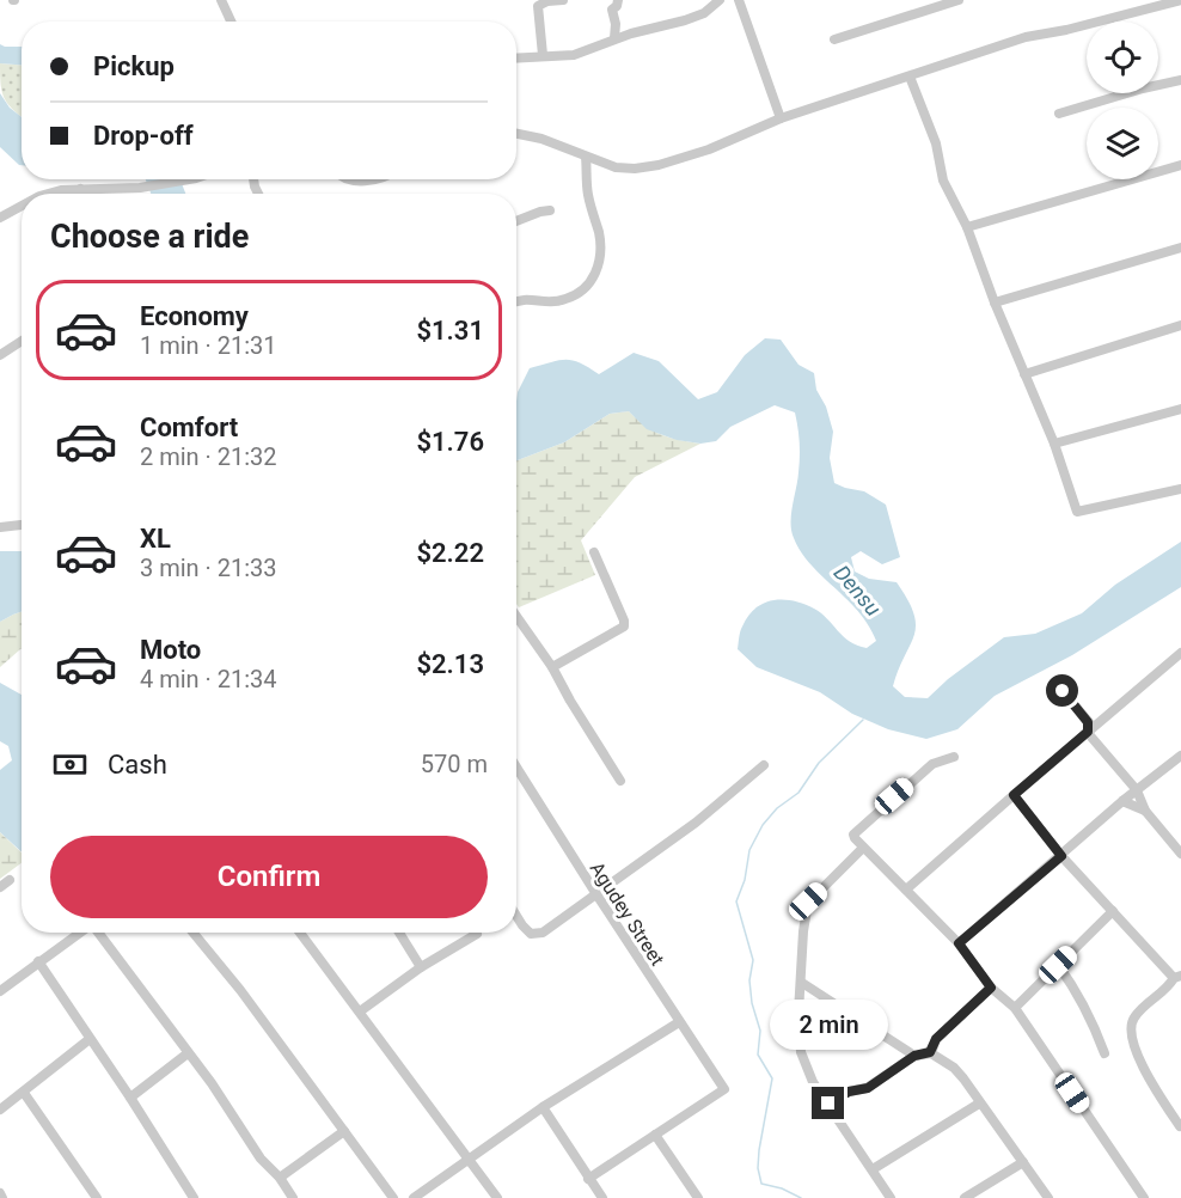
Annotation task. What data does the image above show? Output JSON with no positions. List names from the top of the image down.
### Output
{
  "streets": {
    "street": ["Agudey Street"]
  },
  "water": ["Densu"],
  "page": {
    "banner": ["Pickup", "Drop-off"],
    "heading": "Choose a ride",
    "list": [
      {
        "name": "Economy",
        "note": "1 min · 21:31",
        "value": "$1.31"
      },
      {
        "name": "Comfort",
        "note": "2 min · 21:32",
        "value": "$1.76"
      },
      {
        "name": "XL",
        "note": "3 min · 21:33",
        "value": "$2.22"
      },
      {
        "name": "Moto",
        "note": "4 min · 21:34",
        "value": "$2.13"
      }
    ],
    "pay": ["Cash", "570 m"],
    "buttons": "Confirm",
    "bubble": "2 min"
  }
}
